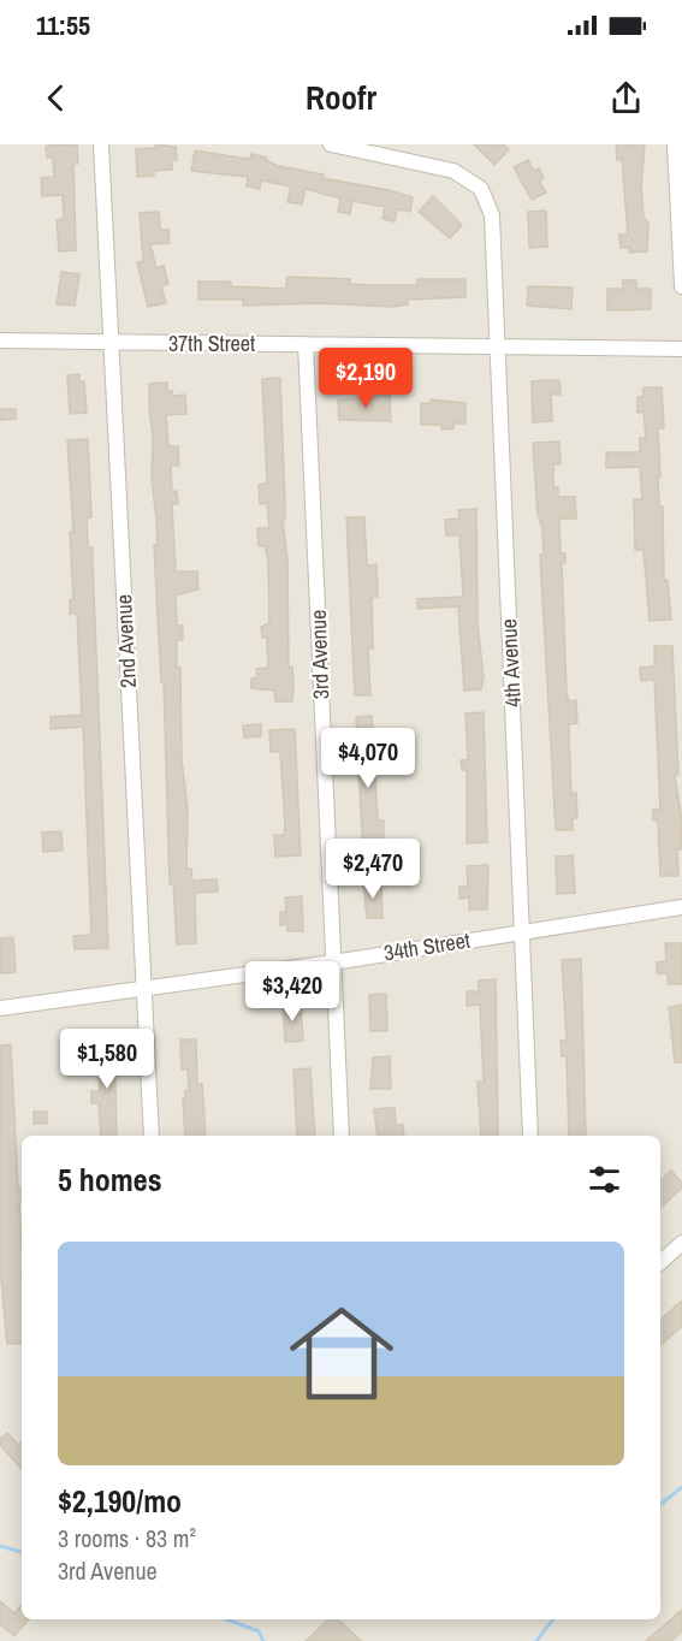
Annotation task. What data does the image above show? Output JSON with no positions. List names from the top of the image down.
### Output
{
  "streets": {
    "street": [
      "37th Street",
      "2nd Avenue",
      "3rd Avenue",
      "4th Avenue",
      "34th Street"
    ]
  },
  "crossings": [
    ["37th Street", "2nd Avenue"],
    ["37th Street", "3rd Avenue"],
    ["37th Street", "4th Avenue"],
    ["2nd Avenue", "34th Street"],
    ["3rd Avenue", "34th Street"],
    ["4th Avenue", "34th Street"]
  ],
  "page": {
    "status": "11:55",
    "header": "Roofr",
    "price": [
      "$2,190",
      "$4,070",
      "$2,470",
      "$3,420",
      "$1,580"
    ],
    "heading": "5 homes",
    "list": [
      {
        "name": "$2,190/mo",
        "note": "3 rooms · 83 m² · 3rd Avenue"
      }
    ]
  }
}
